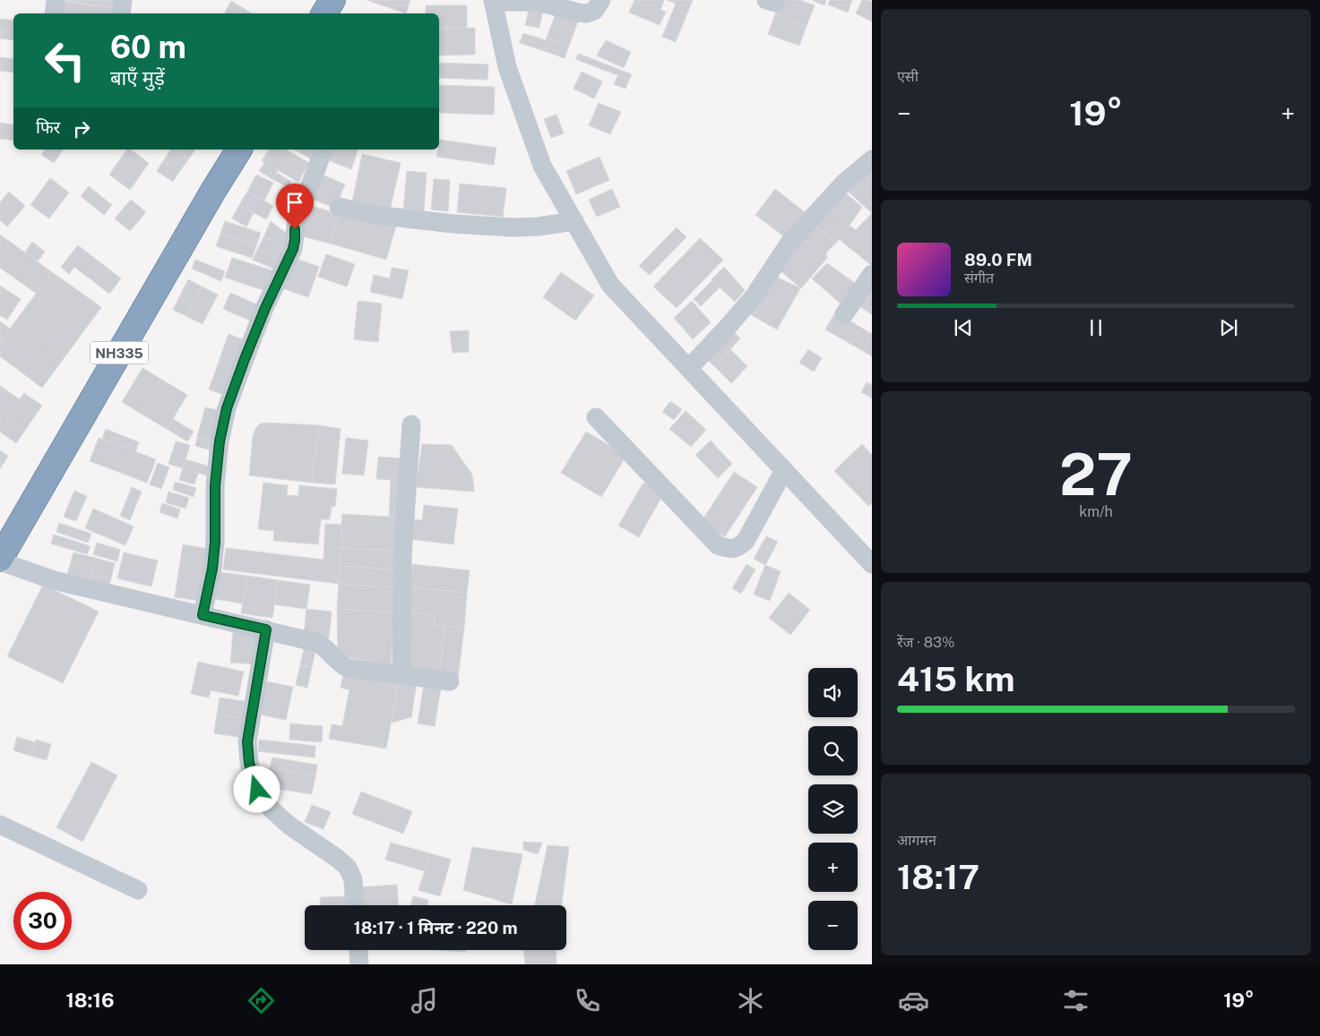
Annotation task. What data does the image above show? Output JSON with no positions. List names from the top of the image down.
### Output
{
  "streets": {
    "highway": ["NH335"]
  },
  "page": {
    "tile": [
      "एसी",
      ["27", "km/h"],
      ["रेंज · 83%", "415 km"],
      ["आगमन", "18:17"]
    ],
    "turn": ["60 m", "बाएँ मुड़ें"],
    "heat": ["−", "19°", "+"],
    "then": "फिर",
    "song": ["89.0 FM", "संगीत"],
    "map_buttons": ["+", "−"],
    "limit": "30",
    "trip": "18:17 · 1 मिनट · 220 m",
    "tabs": ["18:16", "19°"]
  }
}
